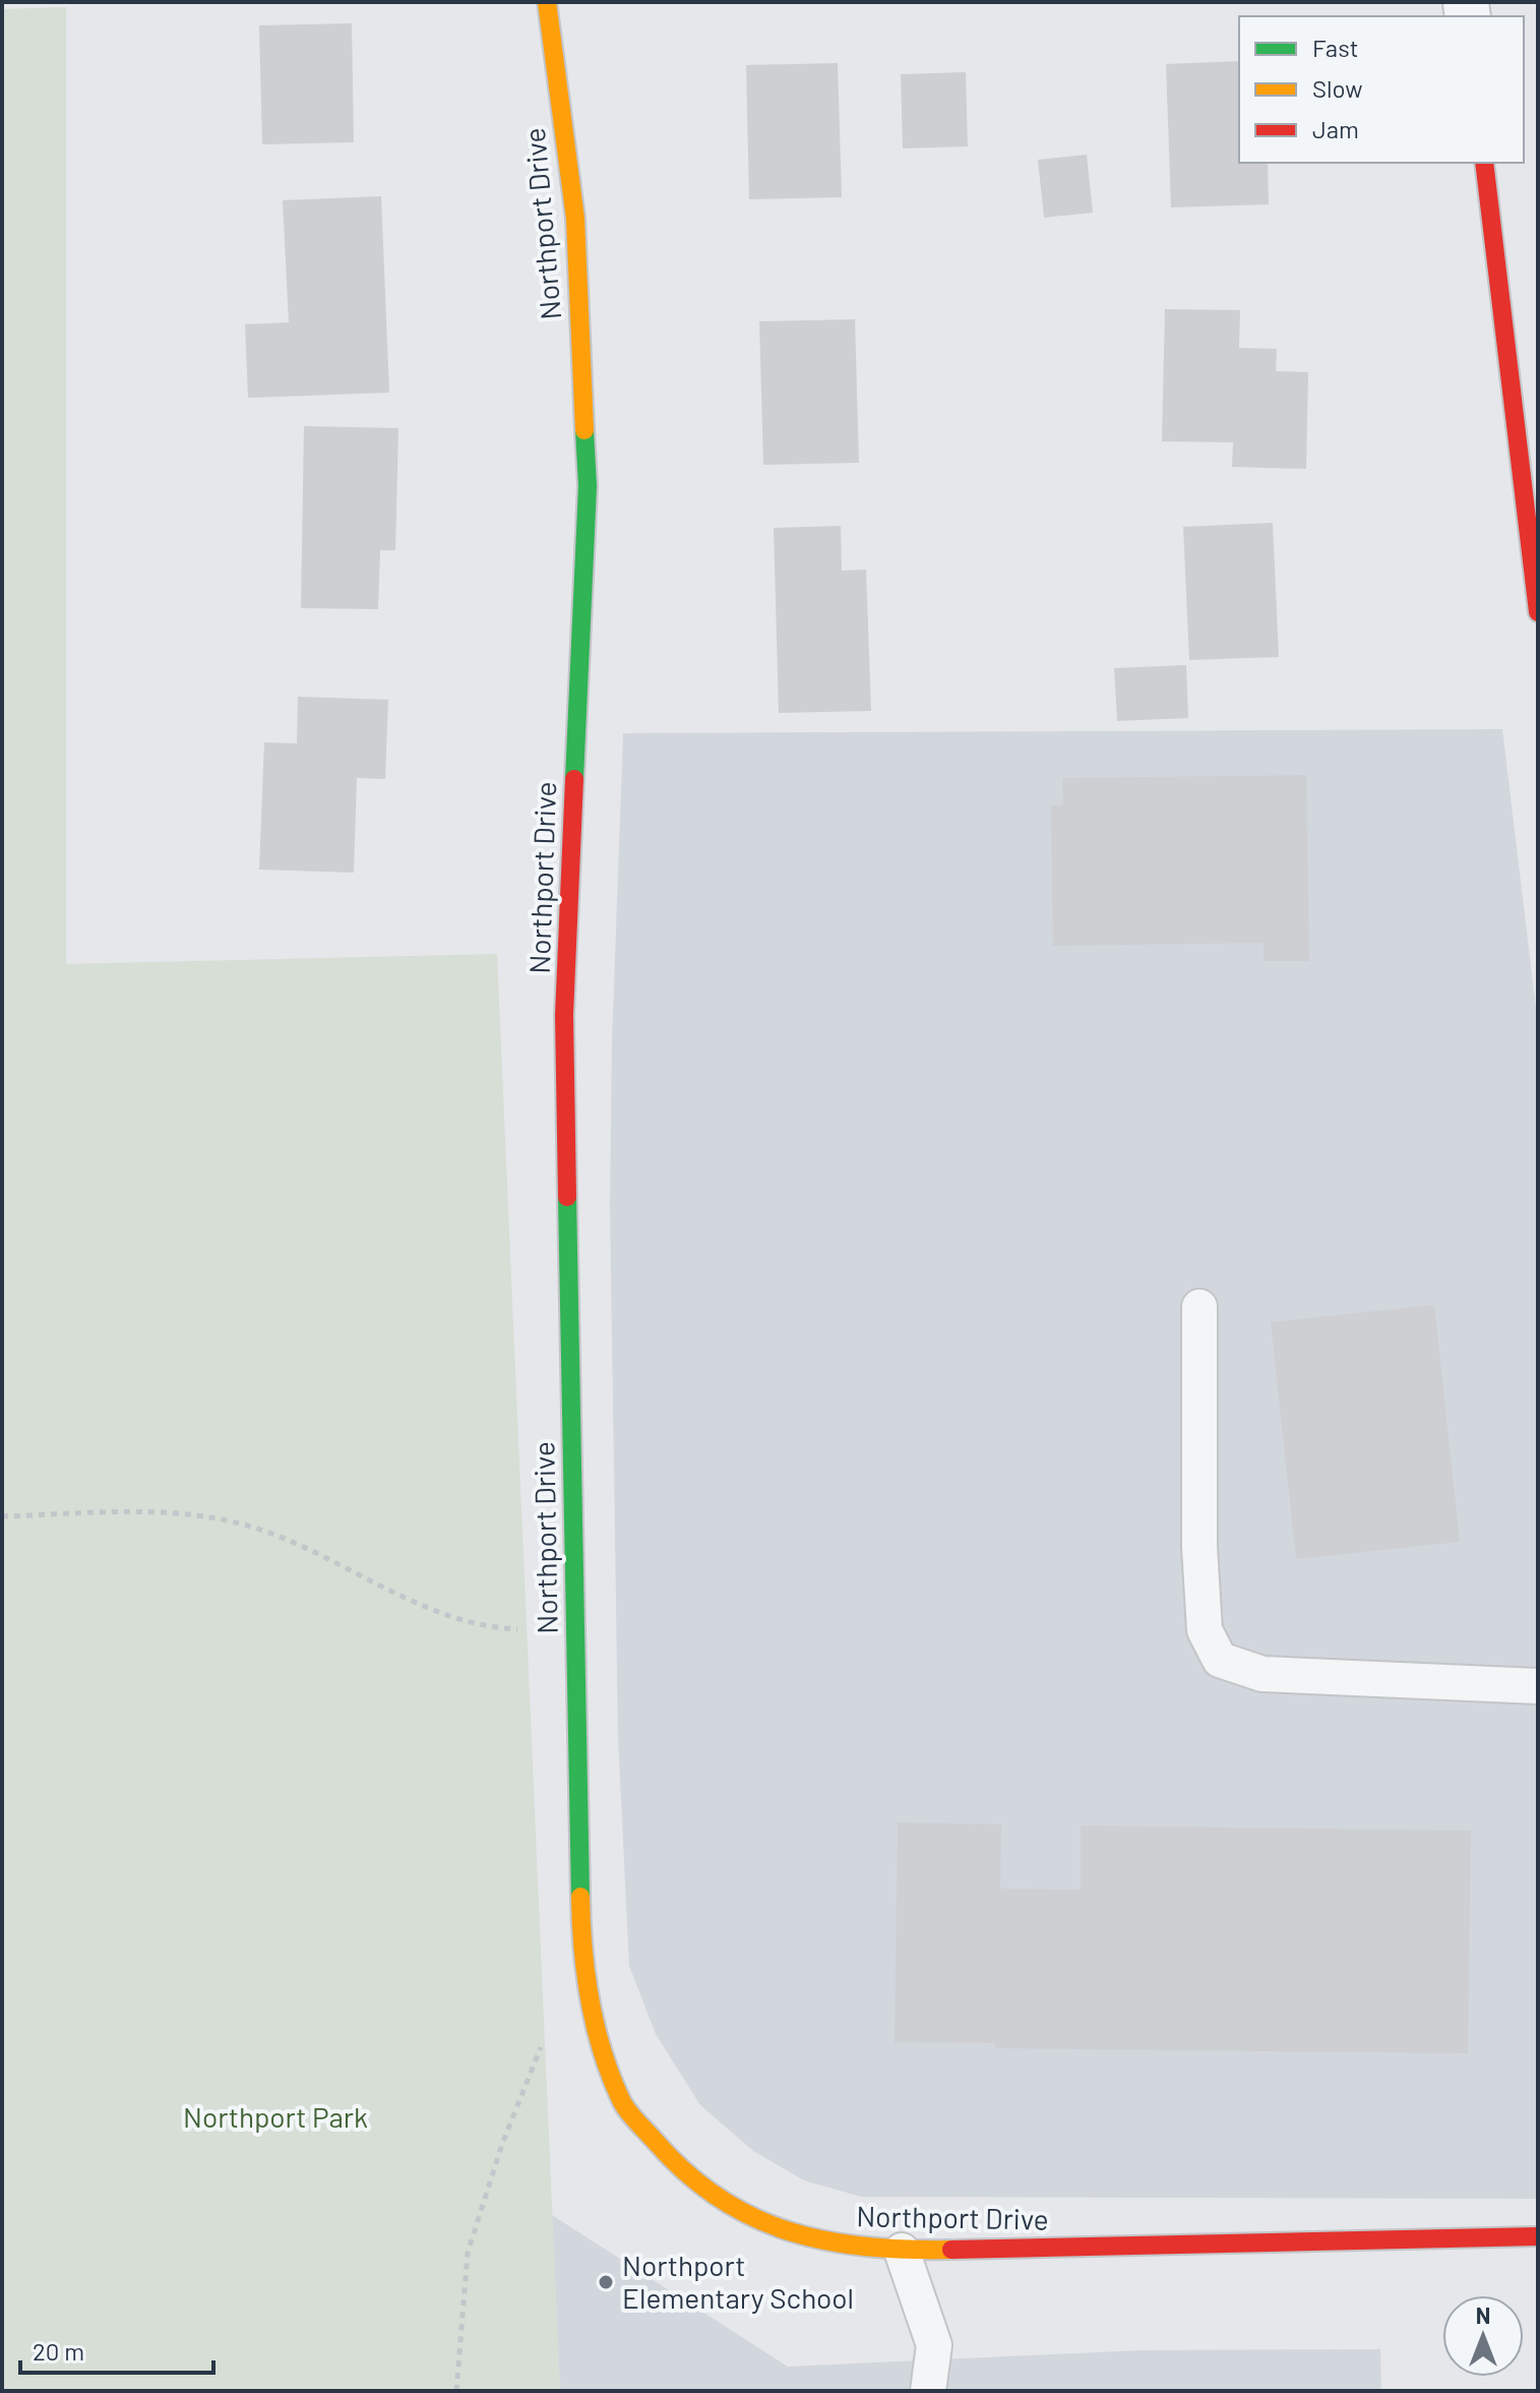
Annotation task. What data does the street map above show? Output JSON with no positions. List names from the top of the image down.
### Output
{
  "streets": {
    "street": ["Northport Drive"]
  },
  "parks": ["Northport Park"],
  "places": ["Northport Elementary School"],
  "legend": ["Fast", "Slow", "Jam"],
  "scale_bar": "20 m",
  "north": "top"
}
